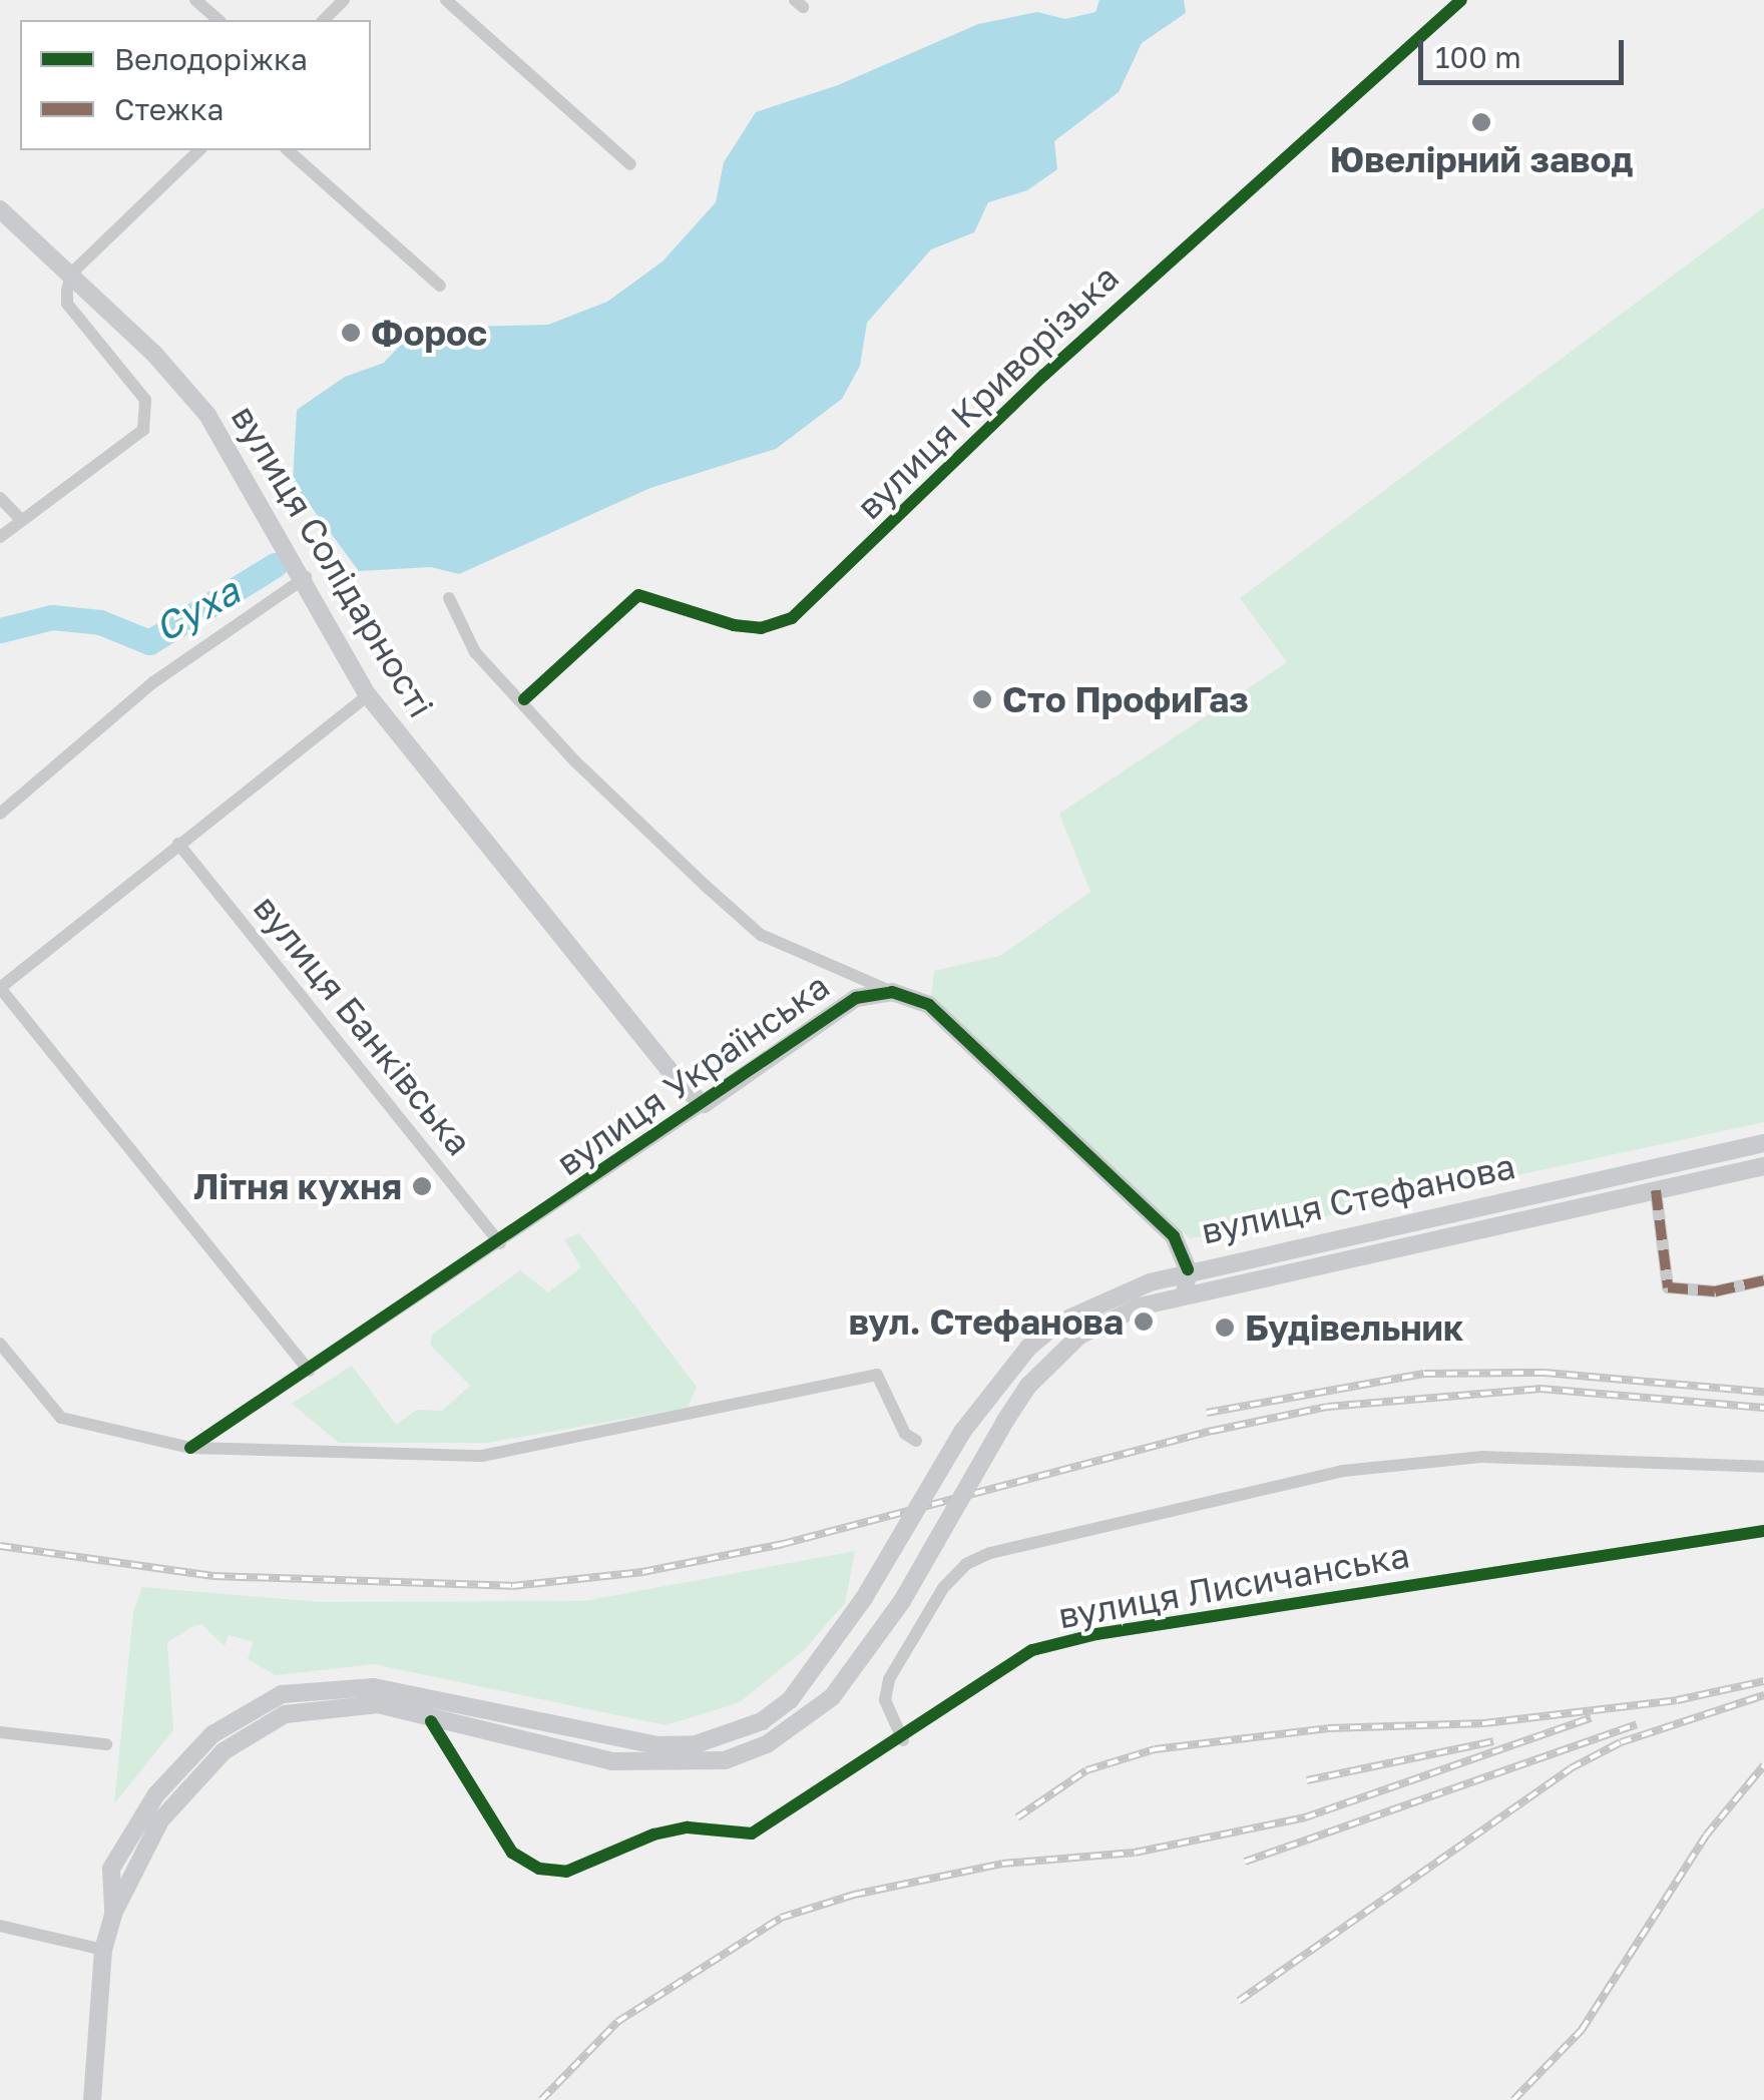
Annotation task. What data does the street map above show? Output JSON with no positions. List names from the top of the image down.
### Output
{
  "streets": {
    "main road": ["вулиця Солідарності", "вулиця Українська", "вулиця Стефанова"],
    "street": ["вулиця Криворізька", "вулиця Банківська", "вулиця Лисичанська"]
  },
  "crossings": [
    ["вулиця Солідарності", "вулиця Українська"],
    ["вулиця Банківська", "вулиця Українська"],
    ["вулиця Стефанова", "вулиця Лисичанська"]
  ],
  "water": ["Суха"],
  "places": [
    "Ювелірний завод",
    "Форос",
    "Сто ПрофиГаз",
    "Літня кухня",
    "вул. Стефанова",
    "Будівельник"
  ],
  "legend": ["Велодоріжка", "Стежка"],
  "scale_bar": "100 m"
}
